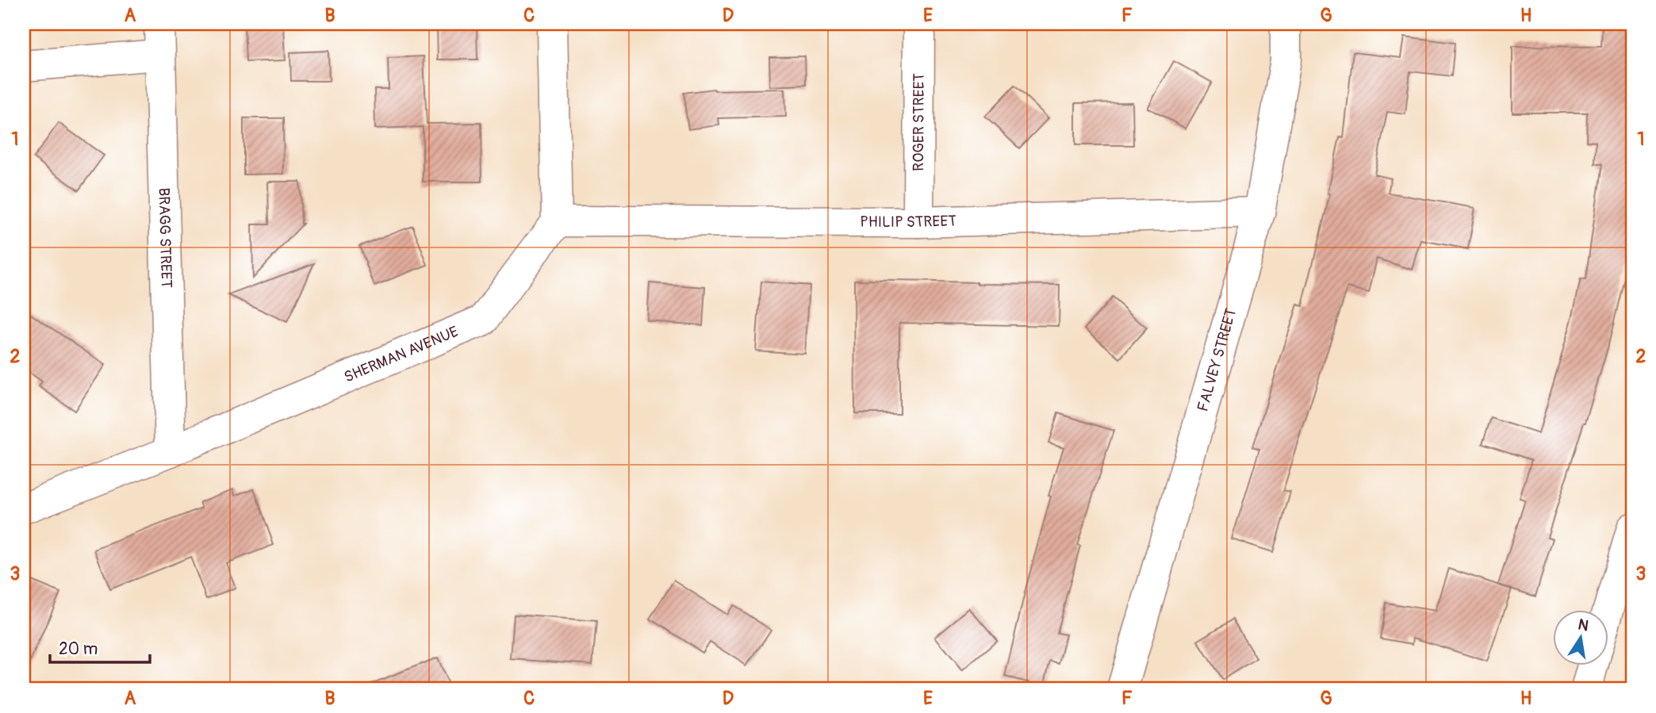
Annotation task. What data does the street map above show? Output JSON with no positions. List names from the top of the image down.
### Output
{
  "streets": {
    "street": [
      "ROGER STREET",
      "PHILIP STREET",
      "BRAGG STREET",
      "SHERMAN AVENUE",
      "FALVEY STREET"
    ]
  },
  "crossings": [
    ["ROGER STREET", "PHILIP STREET"],
    ["PHILIP STREET", "SHERMAN AVENUE"],
    ["PHILIP STREET", "FALVEY STREET"],
    ["BRAGG STREET", "SHERMAN AVENUE"]
  ],
  "scale_bar": "20 m",
  "north": "top",
  "grid": {
    "columns": [
      "A",
      "B",
      "C",
      "D",
      "E",
      "F",
      "G",
      "H"
    ],
    "rows": ["1", "2", "3"]
  }
}
